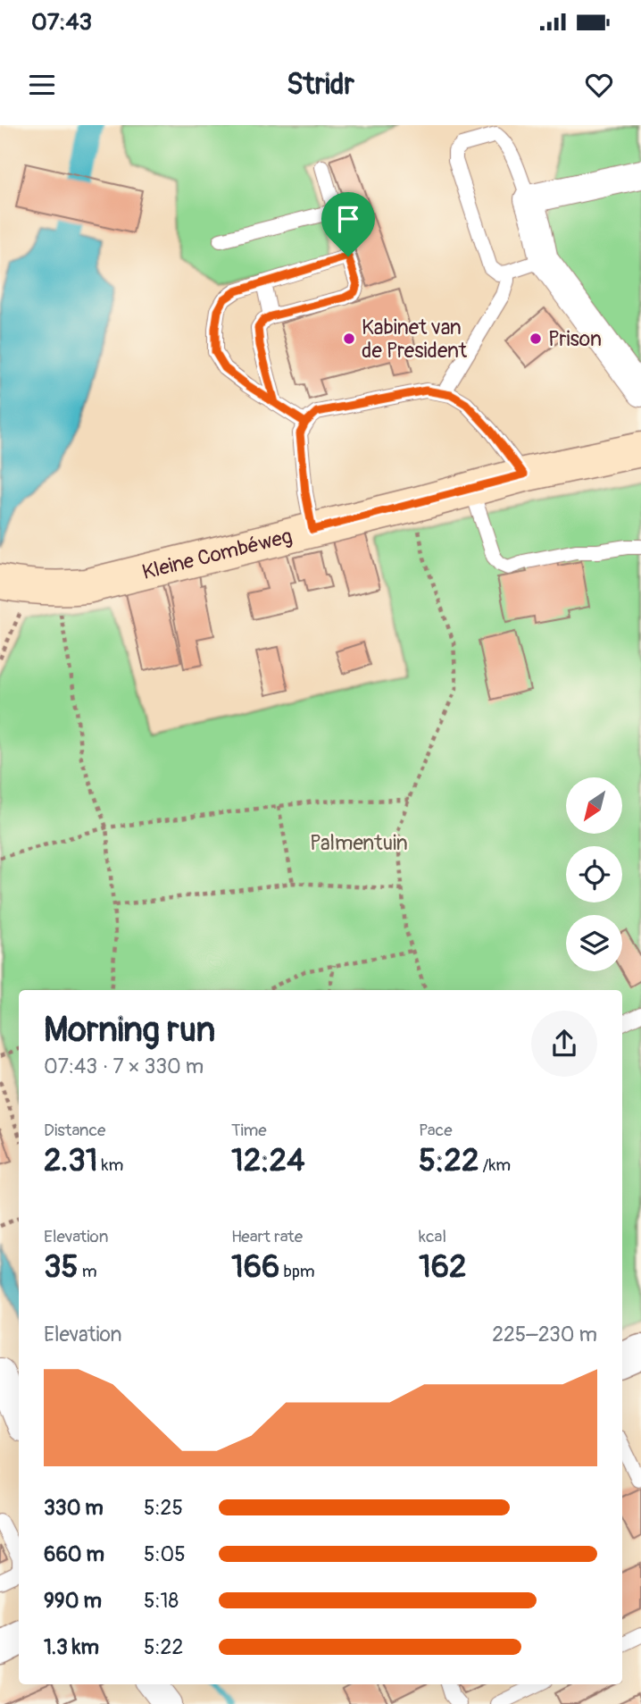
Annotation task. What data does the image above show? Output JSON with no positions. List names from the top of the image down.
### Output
{
  "streets": {
    "main road": ["Kleine Combéweg"]
  },
  "parks": ["Palmentuin"],
  "places": ["Kabinet van de President", "Prison"],
  "north": "bottom left",
  "page": {
    "status": "07:43",
    "header": "Stridr",
    "heading": ["Morning run", "07:43 · 7 × 330 m"],
    "stats": [
      ["Distance", "2.31 km"],
      ["Time", "12:24"],
      ["Pace", "5:22 /km"],
      ["Elevation", "35 m"],
      ["Heart rate", "166 bpm"],
      ["kcal", "162"]
    ],
    "chart": ["Elevation", "225–230 m"],
    "list": [
      {
        "name": "330 m",
        "note": "5:25"
      },
      {
        "name": "660 m",
        "note": "5:05"
      },
      {
        "name": "990 m",
        "note": "5:18"
      },
      {
        "name": "1.3 km",
        "note": "5:22"
      }
    ]
  }
}
